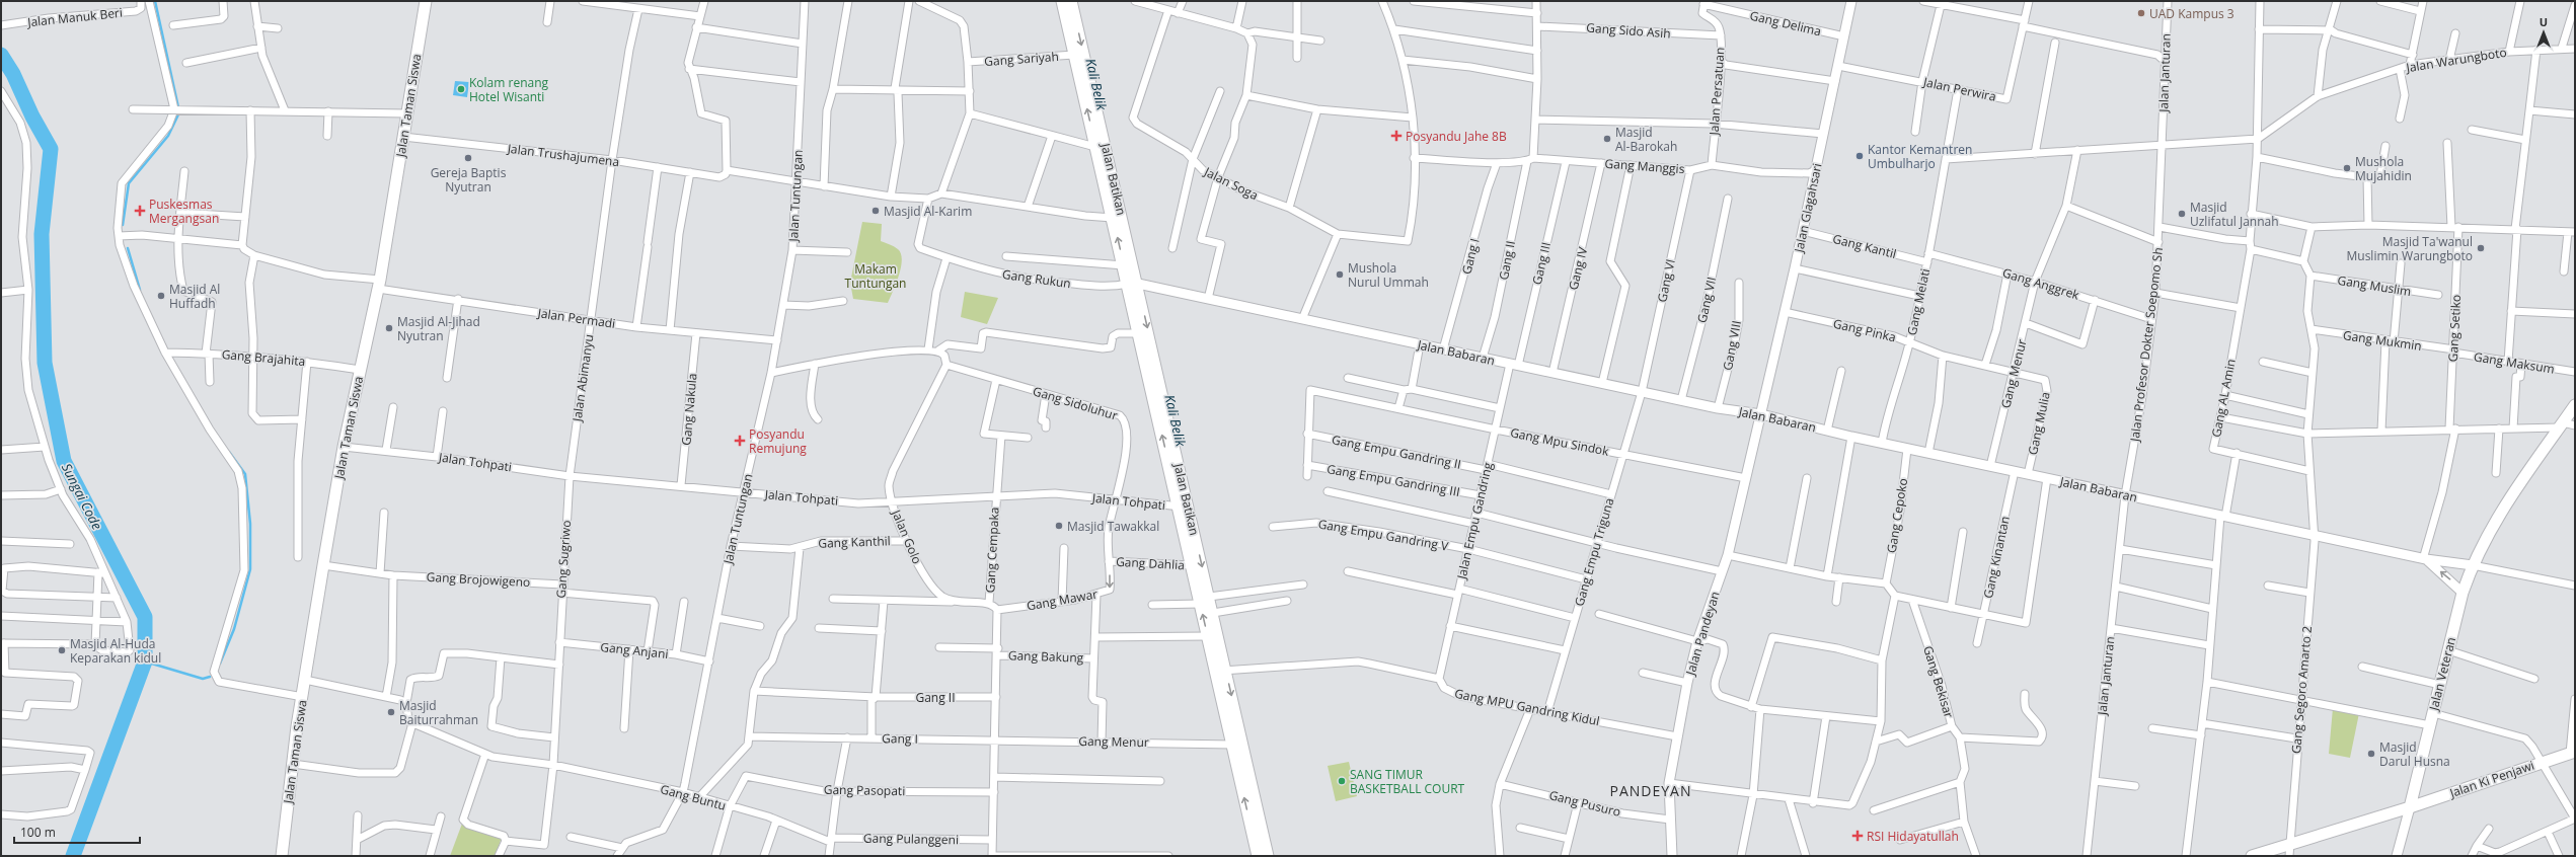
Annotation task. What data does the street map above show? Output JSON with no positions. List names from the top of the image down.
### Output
{
  "streets": {
    "main road": [
      "Jalan Taman Siswa",
      "Jalan Batikan",
      "Jalan Veteran",
      "Jalan Ki Penjawi"
    ],
    "street": [
      "Jalan Manuk Beri",
      "Gang Delima",
      "Gang Sido Asih",
      "Gang Sariyah",
      "Jalan Warungboto",
      "Jalan Janturan",
      "Jalan Perwira",
      "Jalan Persatuan",
      "Jalan Trushajumena",
      "Gang Manggis",
      "Jalan Soga",
      "Jalan Tuntungan",
      "Jalan Glagahsari",
      "Gang Kantil",
      "Gang I",
      "Gang II",
      "Gang III",
      "Gang IV",
      "Gang Rukun",
      "Gang VI",
      "Gang Anggrek",
      "Gang Muslim",
      "Gang VII",
      "Gang Melati",
      "Jalan Permadi",
      "Gang Setiko",
      "Gang Pinka",
      "Gang Mukmin",
      "Jalan Profesor Dokter Soepomo Sh",
      "Gang VIII",
      "Jalan Babaran",
      "Gang Brajahita",
      "Gang Maksum",
      "Gang Menur",
      "Jalan Abimanyu",
      "Gang AL Amin",
      "Gang Sidoluhur",
      "Gang Nakula",
      "Gang Mulia",
      "Gang Mpu Sindok",
      "Gang Empu Gandring II",
      "Jalan Tohpati",
      "Gang Empu Gandring III",
      "Gang Cepoko",
      "Jalan Empu Gandring",
      "Gang Empu Gandring V",
      "Jalan Golo",
      "Gang Kanthil",
      "Gang Cempaka",
      "Gang Empu Triguna",
      "Gang Kinantan",
      "Gang Sugriwo",
      "Gang Dahlia",
      "Gang Brojowigeno",
      "Gang Mawar",
      "Jalan Pandeyan",
      "Gang Anjani",
      "Gang Bakung",
      "Gang Bekisar",
      "Gang Segoro Amarto 2",
      "Gang MPU Gandring Kidul",
      "Gang Pasopati",
      "Gang Buntu",
      "Gang Pusuro",
      "Gang Pulanggeni"
    ]
  },
  "crossings": [
    ["Gang Delima", "Jalan Persatuan"],
    ["Gang Delima", "Jalan Glagahsari"],
    ["Gang Sido Asih", "Jalan Persatuan"],
    ["Gang Sido Asih", "Gang II"],
    ["Gang Sariyah", "Jalan Batikan"],
    ["Jalan Warungboto", "Gang AL Amin"],
    ["Jalan Janturan", "Jalan Profesor Dokter Soepomo Sh"],
    ["Jalan Janturan", "Jalan Babaran"],
    ["Jalan Perwira", "Jalan Glagahsari"],
    ["Jalan Perwira", "Gang Melati"],
    ["Jalan Persatuan", "Gang Manggis"],
    ["Jalan Taman Siswa", "Jalan Trushajumena"],
    ["Jalan Taman Siswa", "Jalan Permadi"],
    ["Jalan Taman Siswa", "Gang Brajahita"],
    ["Jalan Taman Siswa", "Jalan Tohpati"],
    ["Jalan Taman Siswa", "Gang Brojowigeno"],
    ["Jalan Trushajumena", "Jalan Abimanyu"],
    ["Gang Manggis", "Jalan Glagahsari"],
    ["Gang Manggis", "Gang I"],
    ["Gang Manggis", "Gang II"],
    ["Gang Manggis", "Gang III"],
    ["Gang Manggis", "Gang IV"],
    ["Gang Manggis", "Gang VI"],
    ["Jalan Batikan", "Gang Rukun"],
    ["Jalan Batikan", "Jalan Babaran"],
    ["Jalan Batikan", "Gang Menur"],
    ["Jalan Batikan", "Jalan Tohpati"],
    ["Jalan Batikan", "Gang Dahlia"],
    ["Jalan Tuntungan", "Jalan Permadi"],
    ["Jalan Tuntungan", "Jalan Tohpati"],
    ["Jalan Tuntungan", "Gang Kanthil"],
    ["Jalan Tuntungan", "Gang Anjani"],
    ["Jalan Tuntungan", "Gang Buntu"],
    ["Jalan Glagahsari", "Gang Kantil"],
    ["Jalan Glagahsari", "Gang Pinka"],
    ["Jalan Glagahsari", "Jalan Babaran"],
    ["Jalan Glagahsari", "Jalan Pandeyan"],
    ["Gang Kantil", "Gang Melati"],
    ["Gang I", "Gang II"],
    ["Gang I", "Jalan Babaran"],
    ["Gang I", "Gang Menur"],
    ["Gang II", "Jalan Babaran"],
    ["Gang III", "Jalan Babaran"],
    ["Gang III", "Jalan Empu Gandring"],
    ["Gang IV", "Jalan Babaran"],
    ["Gang Rukun", "Jalan Babaran"],
    ["Gang VI", "Jalan Babaran"],
    ["Gang VI", "Gang Empu Triguna"],
    ["Gang Anggrek", "Gang Melati"],
    ["Gang Anggrek", "Jalan Profesor Dokter Soepomo Sh"],
    ["Gang Anggrek", "Gang Menur"],
    ["Gang Muslim", "Gang Segoro Amarto 2"],
    ["Gang VII", "Jalan Babaran"],
    ["Gang Melati", "Gang Pinka"],
    ["Gang Melati", "Jalan Babaran"],
    ["Jalan Permadi", "Jalan Abimanyu"],
    ["Jalan Permadi", "Gang Nakula"],
    ["Gang Setiko", "Gang Mukmin"],
    ["Gang Setiko", "Jalan Babaran"],
    ["Gang Setiko", "Gang Maksum"],
    ["Gang Pinka", "Gang Menur"],
    ["Gang Pinka", "Gang Mulia"],
    ["Gang Mukmin", "Gang Maksum"],
    ["Gang Mukmin", "Gang Segoro Amarto 2"],
    ["Jalan Profesor Dokter Soepomo Sh", "Jalan Babaran"],
    ["Gang VIII", "Jalan Babaran"],
    ["Jalan Babaran", "Gang Menur"],
    ["Jalan Babaran", "Gang Mulia"],
    ["Jalan Babaran", "Gang Cepoko"],
    ["Jalan Babaran", "Jalan Empu Gandring"],
    ["Jalan Babaran", "Gang Empu Triguna"],
    ["Jalan Babaran", "Gang Kinantan"],
    ["Jalan Babaran", "Jalan Pandeyan"],
    ["Jalan Babaran", "Jalan Veteran"],
    ["Jalan Babaran", "Gang Segoro Amarto 2"],
    ["Gang Menur", "Gang Mulia"],
    ["Jalan Abimanyu", "Jalan Tohpati"],
    ["Jalan Abimanyu", "Gang Sugriwo"],
    ["Gang AL Amin", "Gang Segoro Amarto 2"],
    ["Gang Sidoluhur", "Jalan Tohpati"],
    ["Gang Sidoluhur", "Jalan Golo"],
    ["Gang Sidoluhur", "Gang Mawar"],
    ["Gang Nakula", "Jalan Tohpati"],
    ["Gang Mpu Sindok", "Gang Empu Gandring II"],
    ["Gang Mpu Sindok", "Jalan Empu Gandring"],
    ["Gang Mpu Sindok", "Gang Empu Triguna"],
    ["Gang Mpu Sindok", "Jalan Pandeyan"],
    ["Gang Empu Gandring II", "Jalan Empu Gandring"],
    ["Gang Empu Gandring II", "Gang Empu Triguna"],
    ["Jalan Tohpati", "Jalan Golo"],
    ["Jalan Tohpati", "Gang Cempaka"],
    ["Jalan Tohpati", "Gang Sugriwo"],
    ["Jalan Tohpati", "Gang Mawar"],
    ["Gang Empu Gandring III", "Jalan Empu Gandring"],
    ["Jalan Empu Gandring", "Gang Empu Gandring V"],
    ["Jalan Empu Gandring", "Gang MPU Gandring Kidul"],
    ["Gang Empu Gandring V", "Gang Empu Triguna"],
    ["Jalan Golo", "Gang Kanthil"],
    ["Jalan Golo", "Gang Cempaka"],
    ["Gang Empu Triguna", "Gang MPU Gandring Kidul"],
    ["Gang Sugriwo", "Gang Brojowigeno"],
    ["Gang Sugriwo", "Gang Anjani"],
    ["Gang Sugriwo", "Gang Buntu"],
    ["Gang Dahlia", "Gang Mawar"],
    ["Jalan Pandeyan", "Gang MPU Gandring Kidul"],
    ["Jalan Pandeyan", "Gang Pusuro"],
    ["Jalan Veteran", "Jalan Ki Penjawi"],
    ["Gang Pasopati", "Gang Buntu"],
    ["Gang Buntu", "Gang Pulanggeni"]
  ],
  "districts": ["PANDEYAN"],
  "water": ["Kali Belik", "Sungai Code"],
  "parks": ["Makam Tuntungan"],
  "places": {
    "other": [
      "UAD Kampus 3",
      "Kolam renang Hotel Wisanti",
      "Masjid Al-Barokah",
      "Kantor Kemantren Umbulharjo",
      "Gereja Baptis Nyutran",
      "Mushola Mujahidin",
      "Masjid Al-Karim",
      "Masjid Uzlifatul Jannah",
      "Masjid Ta'wanul Muslimin Warungboto",
      "Mushola Nurul Ummah",
      "Masjid Al Huffadh",
      "Masjid Al-Jihad Nyutran",
      "Masjid Tawakkal",
      "Masjid Al-Huda Keparakan kidul",
      "Masjid Baiturrahman",
      "Masjid Darul Husna",
      "SANG TIMUR BASKETBALL COURT"
    ],
    "health": [
      "Posyandu Jahe 8B",
      "Puskesmas Mergangsan",
      "Posyandu Remujung",
      "RSI Hidayatullah"
    ]
  },
  "scale_bar": "100 m",
  "north": "top"
}
